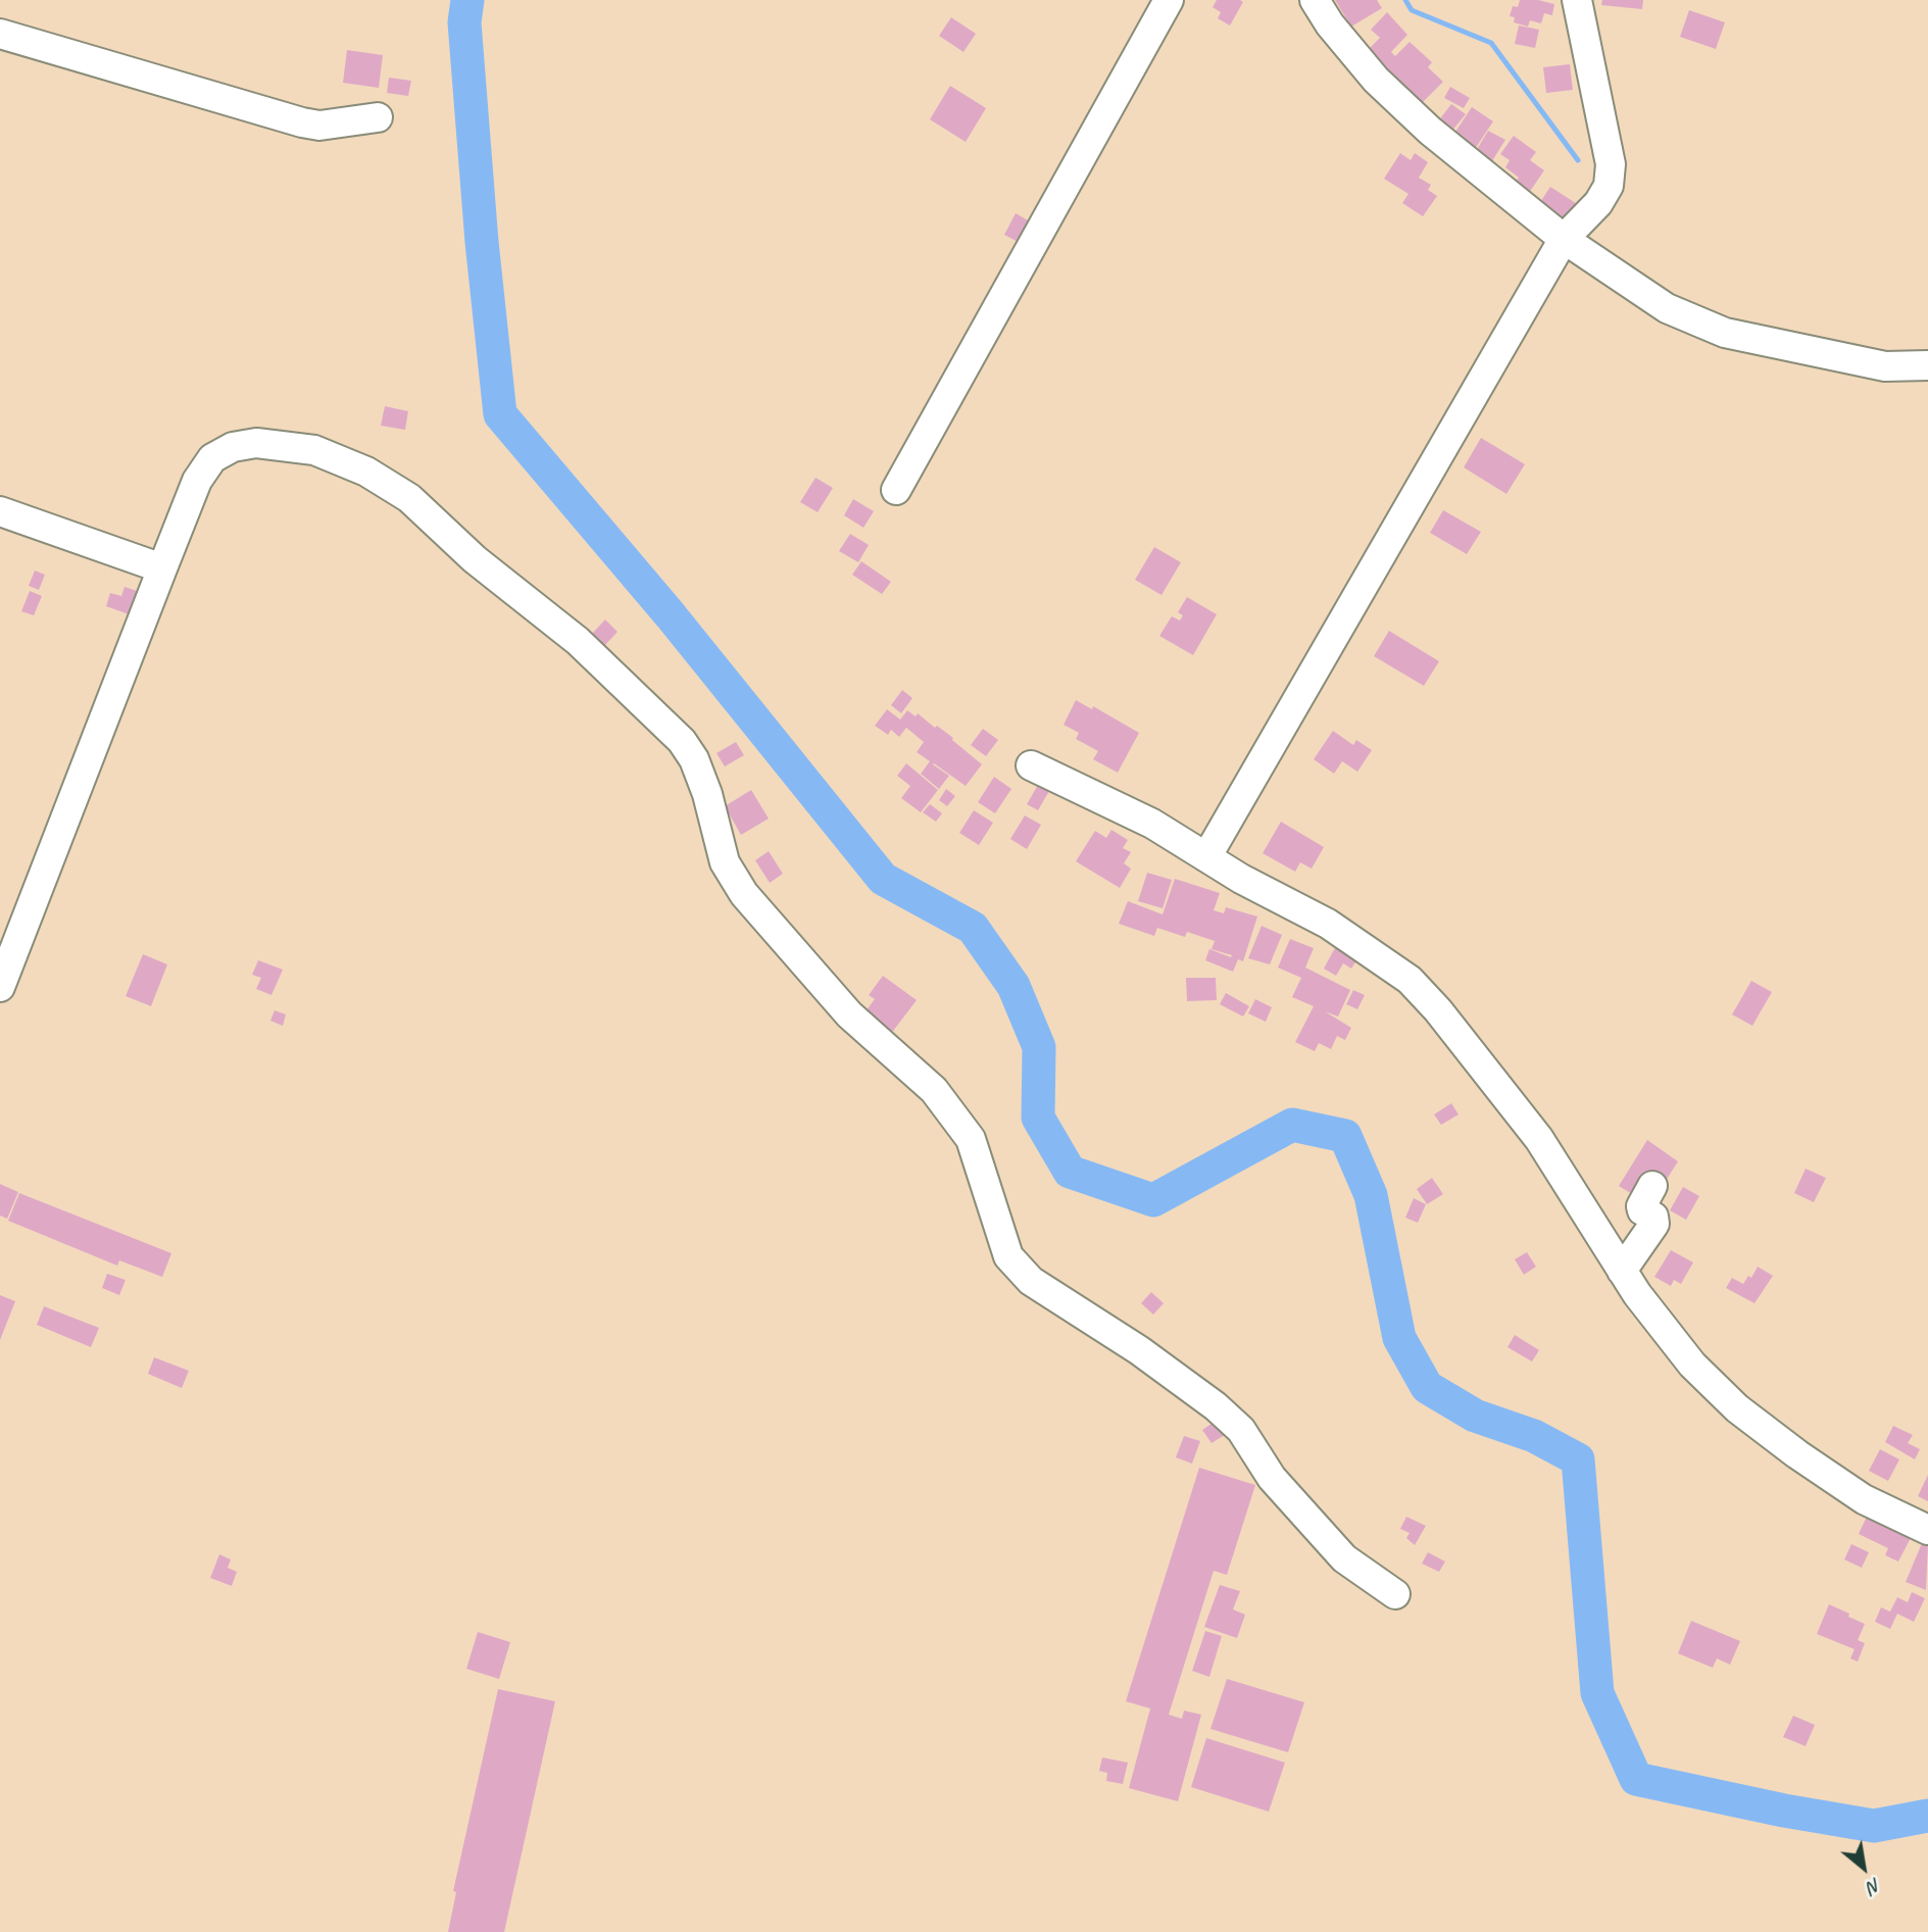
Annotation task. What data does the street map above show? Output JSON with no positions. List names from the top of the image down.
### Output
{
  "north": "bottom right"
}
